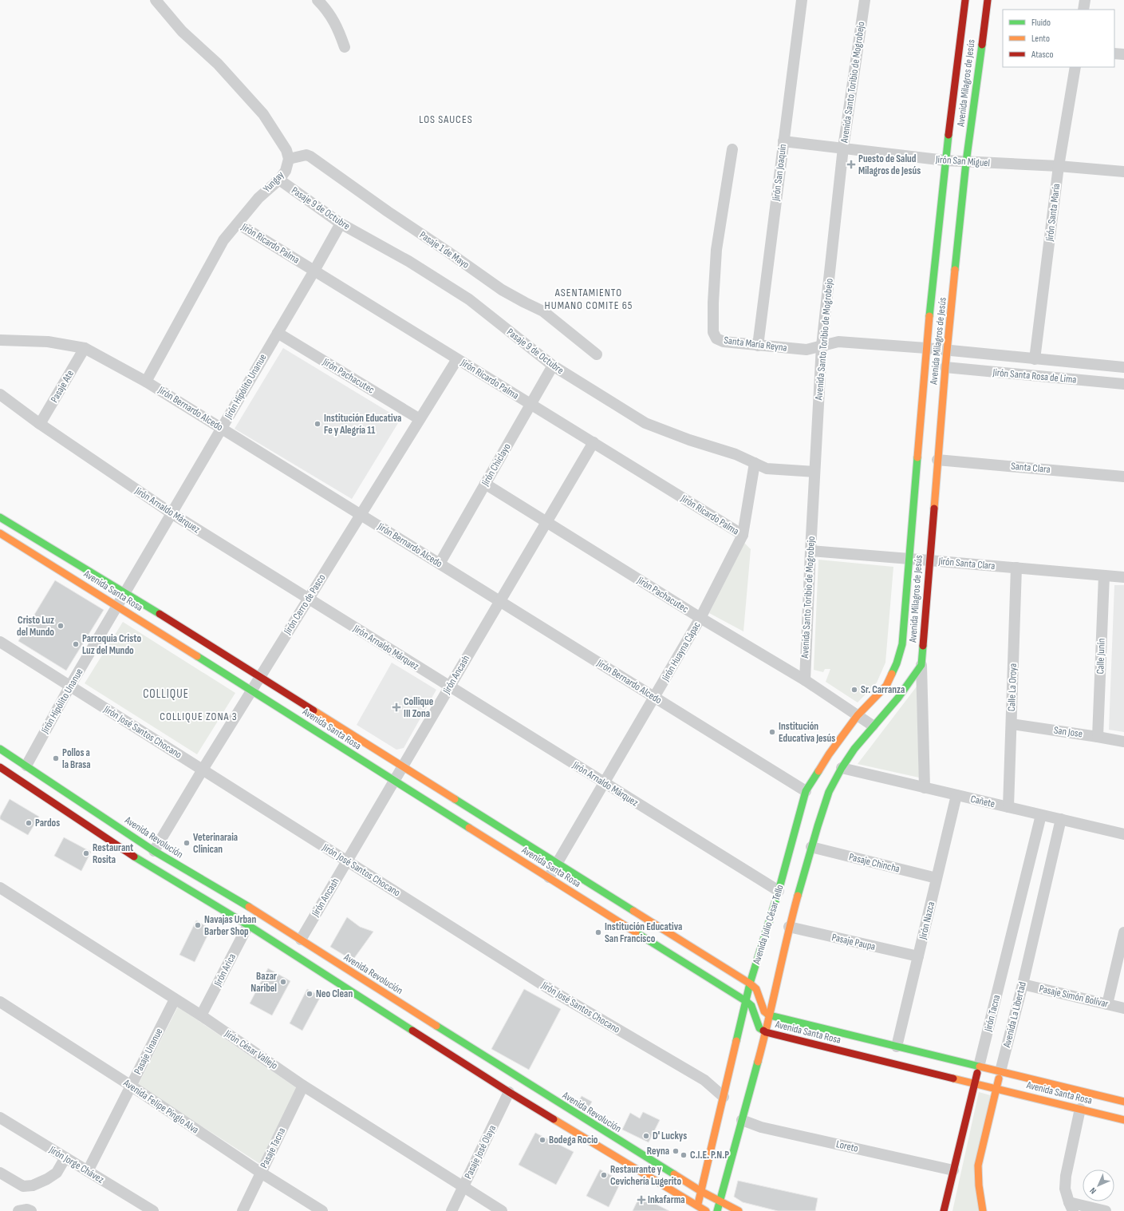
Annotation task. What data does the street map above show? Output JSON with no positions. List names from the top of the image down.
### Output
{
  "streets": {
    "street": [
      "Avenida Santo Toribio de Mogrobejo",
      "Avenida Milagros de Jesús",
      "Jirón San Miguel",
      "Jirón San Joaquín",
      "Yungay",
      "Pasaje 9 de Octubre",
      "Jirón Santa María",
      "Jirón Ricardo Palma",
      "Pasaje 1 de Mayo",
      "Santa María Reyna",
      "Jirón Pachacutec",
      "Jirón Santa Rosa de Lima",
      "Pasaje Ate",
      "Jirón Hipólito Unanue",
      "Jirón Bernardo Alcedo",
      "Jirón Chiclayo",
      "Santa Clara",
      "Jirón Arnaldo Márquez",
      "Jirón Santa Clara",
      "Avenida Santa Rosa",
      "Jirón Cerro de Pasco",
      "Jirón Huayna Cápac",
      "Calle Junín",
      "Jirón Ancash",
      "Calle La Oroya",
      "Jirón José Santos Chocano",
      "San Jose",
      "Cañete",
      "Avenida Revolución",
      "Pasaje Chincha",
      "Jirón Nazca",
      "Avenida Julio César Tello",
      "Pasaje Paupa",
      "Jirón Arica",
      "Pasaje Simón Bolívar",
      "Jirón Tacna",
      "Avenida La Libertad",
      "Jirón César Vallejo",
      "Pasaje Unanue",
      "Avenida Felipe Pinglo Alva",
      "Loreto",
      "Pasaje Tacna",
      "Pasaje José Olaya",
      "Jirón Jorge Chávez"
    ]
  },
  "crossings": [
    ["Avenida Santo Toribio de Mogrobejo", "Jirón San Miguel"],
    ["Avenida Santo Toribio de Mogrobejo", "Pasaje 9 de Octubre"],
    ["Avenida Santo Toribio de Mogrobejo", "Santa María Reyna"],
    ["Avenida Santo Toribio de Mogrobejo", "Jirón Pachacutec"],
    ["Avenida Santo Toribio de Mogrobejo", "Jirón Santa Clara"],
    ["Avenida Milagros de Jesús", "Jirón San Miguel"],
    ["Avenida Milagros de Jesús", "Santa María Reyna"],
    ["Avenida Milagros de Jesús", "Jirón Santa Rosa de Lima"],
    ["Avenida Milagros de Jesús", "Santa Clara"],
    ["Avenida Milagros de Jesús", "Jirón Santa Clara"],
    ["Avenida Milagros de Jesús", "Avenida Julio César Tello"],
    ["Jirón San Miguel", "Jirón San Joaquín"],
    ["Jirón San Miguel", "Jirón Santa María"],
    ["Jirón San Joaquín", "Santa María Reyna"],
    ["Yungay", "Pasaje 9 de Octubre"],
    ["Yungay", "Jirón Ricardo Palma"],
    ["Yungay", "Pasaje 1 de Mayo"],
    ["Yungay", "Jirón Bernardo Alcedo"],
    ["Pasaje 9 de Octubre", "Jirón Hipólito Unanue"],
    ["Pasaje 9 de Octubre", "Jirón Chiclayo"],
    ["Pasaje 9 de Octubre", "Jirón Huayna Cápac"],
    ["Jirón Santa María", "Jirón Santa Rosa de Lima"],
    ["Jirón Ricardo Palma", "Jirón Hipólito Unanue"],
    ["Jirón Ricardo Palma", "Jirón Chiclayo"],
    ["Jirón Ricardo Palma", "Jirón Cerro de Pasco"],
    ["Jirón Ricardo Palma", "Jirón Huayna Cápac"],
    ["Jirón Ricardo Palma", "Jirón Ancash"],
    ["Santa María Reyna", "Jirón Santa Rosa de Lima"],
    ["Jirón Pachacutec", "Jirón Hipólito Unanue"],
    ["Jirón Pachacutec", "Jirón Chiclayo"],
    ["Jirón Pachacutec", "Jirón Cerro de Pasco"],
    ["Jirón Pachacutec", "Jirón Huayna Cápac"],
    ["Jirón Pachacutec", "Jirón Ancash"],
    ["Jirón Pachacutec", "Avenida Julio César Tello"],
    ["Pasaje Ate", "Jirón Bernardo Alcedo"],
    ["Pasaje Ate", "Jirón Arnaldo Márquez"],
    ["Jirón Hipólito Unanue", "Jirón Bernardo Alcedo"],
    ["Jirón Hipólito Unanue", "Jirón Arnaldo Márquez"],
    ["Jirón Hipólito Unanue", "Avenida Santa Rosa"],
    ["Jirón Hipólito Unanue", "Jirón José Santos Chocano"],
    ["Jirón Hipólito Unanue", "Avenida Revolución"],
    ["Jirón Bernardo Alcedo", "Jirón Chiclayo"],
    ["Jirón Bernardo Alcedo", "Jirón Cerro de Pasco"],
    ["Jirón Bernardo Alcedo", "Jirón Huayna Cápac"],
    ["Jirón Bernardo Alcedo", "Jirón Ancash"],
    ["Jirón Bernardo Alcedo", "Avenida Julio César Tello"],
    ["Jirón Arnaldo Márquez", "Jirón Cerro de Pasco"],
    ["Jirón Arnaldo Márquez", "Jirón Huayna Cápac"],
    ["Jirón Arnaldo Márquez", "Jirón Ancash"],
    ["Jirón Arnaldo Márquez", "Avenida Julio César Tello"],
    ["Jirón Santa Clara", "Calle Junín"],
    ["Jirón Santa Clara", "Calle La Oroya"],
    ["Avenida Santa Rosa", "Jirón Cerro de Pasco"],
    ["Avenida Santa Rosa", "Jirón Huayna Cápac"],
    ["Avenida Santa Rosa", "Jirón Ancash"],
    ["Avenida Santa Rosa", "Jirón Nazca"],
    ["Avenida Santa Rosa", "Avenida Julio César Tello"],
    ["Avenida Santa Rosa", "Jirón Tacna"],
    ["Avenida Santa Rosa", "Avenida La Libertad"],
    ["Jirón Cerro de Pasco", "Jirón José Santos Chocano"],
    ["Jirón Cerro de Pasco", "Avenida Revolución"],
    ["Calle Junín", "San Jose"],
    ["Jirón Ancash", "Jirón José Santos Chocano"],
    ["Jirón Ancash", "Avenida Revolución"],
    ["Calle La Oroya", "San Jose"],
    ["Calle La Oroya", "Cañete"],
    ["Jirón José Santos Chocano", "Avenida Julio César Tello"],
    ["Cañete", "Jirón Nazca"],
    ["Cañete", "Avenida Julio César Tello"],
    ["Cañete", "Jirón Tacna"],
    ["Cañete", "Avenida La Libertad"],
    ["Avenida Revolución", "Avenida Julio César Tello"],
    ["Pasaje Chincha", "Jirón Nazca"],
    ["Pasaje Chincha", "Avenida Julio César Tello"],
    ["Jirón Nazca", "Pasaje Paupa"],
    ["Avenida Julio César Tello", "Pasaje Paupa"],
    ["Avenida Julio César Tello", "Loreto"],
    ["Jirón Arica", "Jirón César Vallejo"],
    ["Pasaje Simón Bolívar", "Avenida La Libertad"],
    ["Jirón Tacna", "Loreto"],
    ["Jirón César Vallejo", "Pasaje Unanue"],
    ["Jirón César Vallejo", "Pasaje Tacna"],
    ["Jirón César Vallejo", "Pasaje José Olaya"],
    ["Pasaje Unanue", "Avenida Felipe Pinglo Alva"],
    ["Pasaje Unanue", "Jirón Jorge Chávez"],
    ["Avenida Felipe Pinglo Alva", "Pasaje Tacna"]
  ],
  "districts": [
    "LOS SAUCES",
    "ASENTAMIENTO HUMANO COMITE 65",
    "COLLIQUE",
    "COLLIQUE ZONA 3"
  ],
  "places": {
    "health": ["Puesto de Salud Milagros de Jesús", "Collique III Zona", "Inkafarma"],
    "other": [
      "Institución Educativa Fe y Alegría 11",
      "Cristo Luz del Mundo",
      "Parroquia Cristo Luz del Mundo",
      "Sr. Carranza",
      "Institución Educativa Jesús",
      "Pollos a la Brasa",
      "Pardos",
      "Veterinaraia Clinican",
      "Restaurant Rosita",
      "Navajas Urban Barber Shop",
      "Institución Educativa San Francisco",
      "Bazar Naribel",
      "Neo Clean",
      "D' Luckys",
      "Bodega Rocio",
      "Reyna",
      "C.I.E. P.N.P",
      "Restaurante y Cevichería Lugerito"
    ]
  },
  "legend": ["Fluido", "Lento", "Atasco"],
  "north": "bottom left"
}
